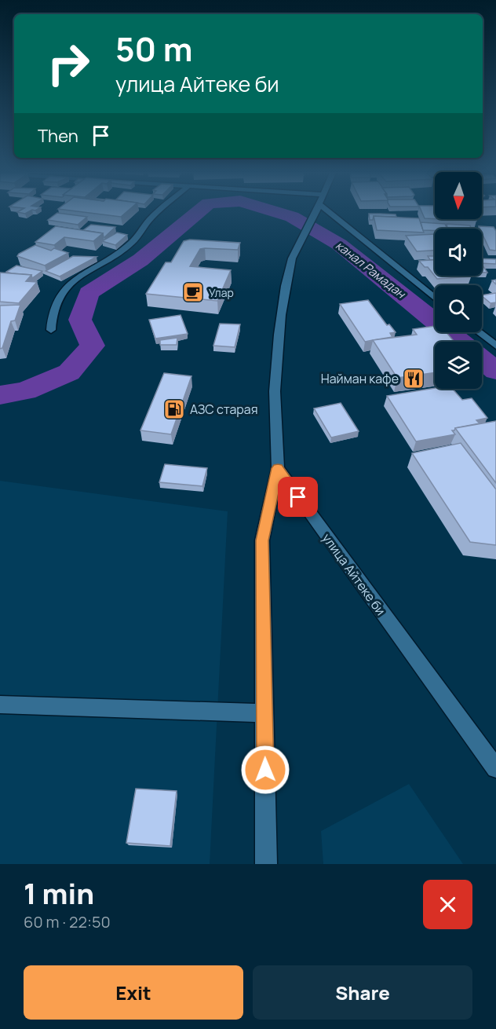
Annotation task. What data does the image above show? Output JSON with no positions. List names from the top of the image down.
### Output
{
  "streets": {
    "street": ["улица Айтеке би"]
  },
  "water": ["канал Рамадан"],
  "places": {
    "cafe": ["Улар"],
    "restaurant": ["Найман кафе"],
    "fuel station": ["АЗС старая"]
  },
  "north": "bottom",
  "page": {
    "turn": ["50 m", "улица Айтеке би"],
    "then": "Then",
    "heading": ["1 min", "60 m · 22:50"],
    "buttons": ["Exit", "Share"]
  }
}
